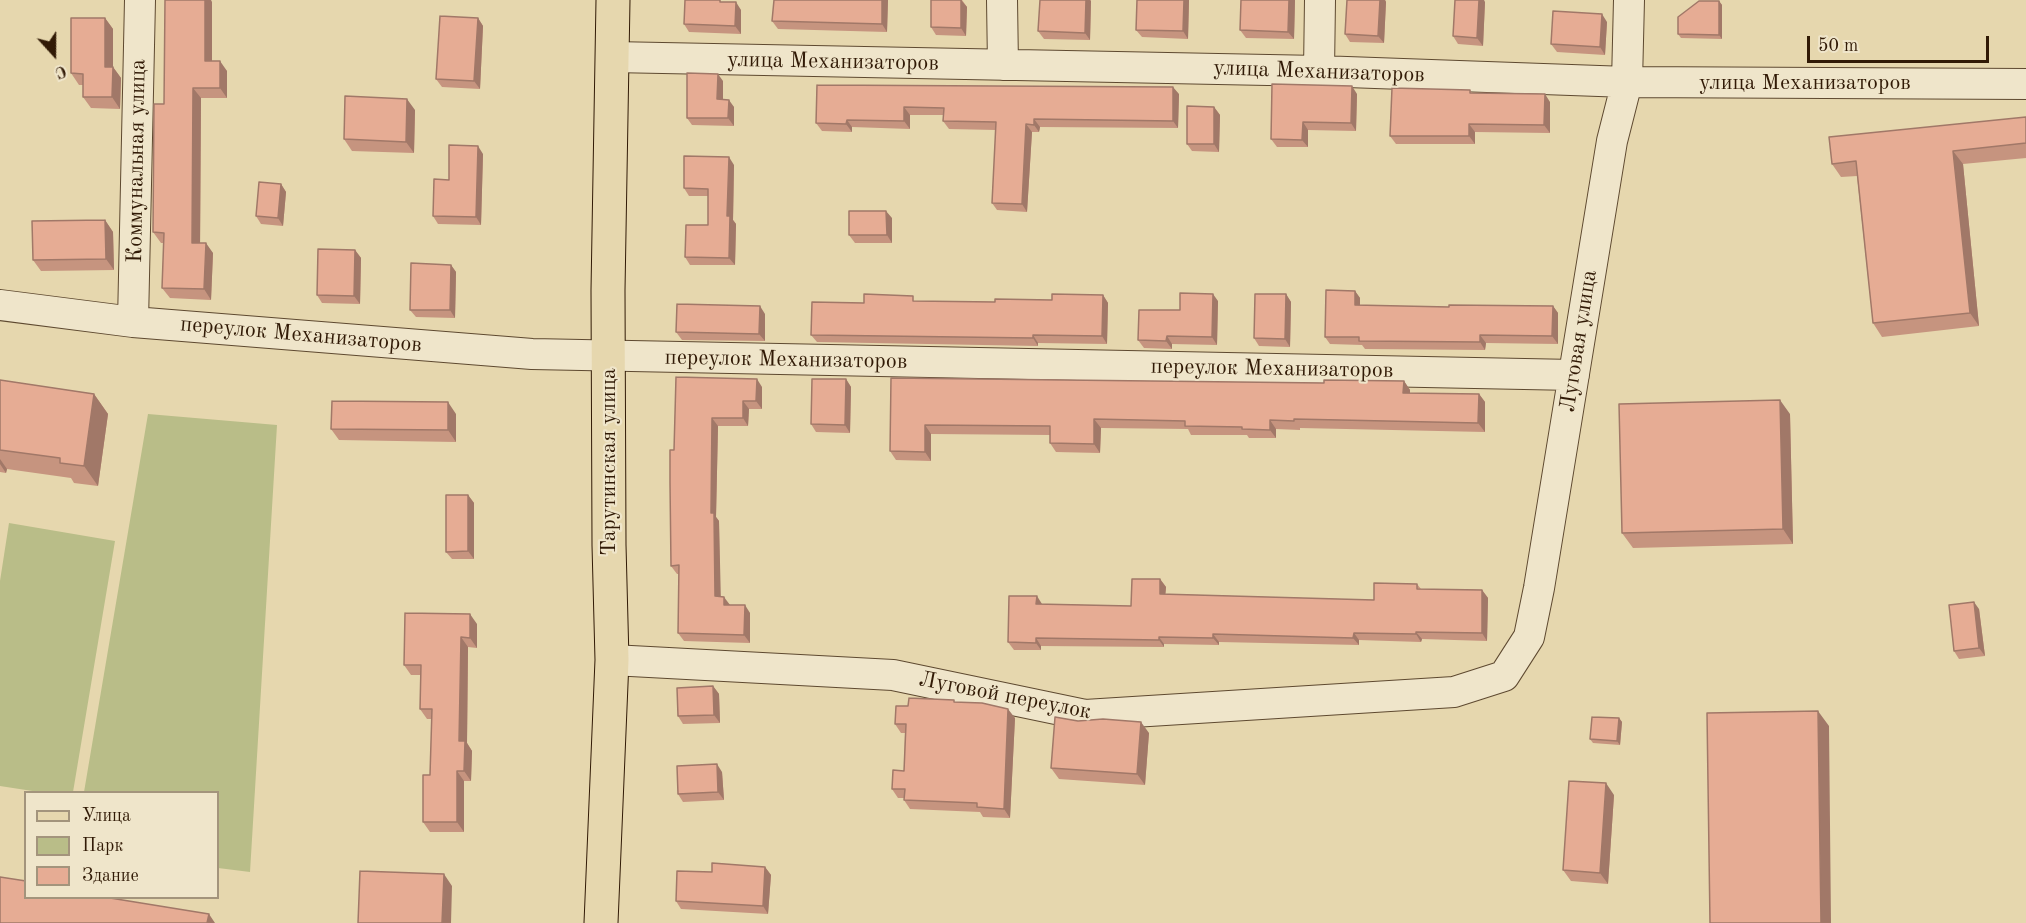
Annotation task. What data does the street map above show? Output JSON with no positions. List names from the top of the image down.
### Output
{
  "streets": {
    "main road": ["Тарутинская улица"],
    "street": [
      "улица Механизаторов",
      "Коммунальная улица",
      "переулок Механизаторов",
      "Луговая улица",
      "Луговой переулок"
    ]
  },
  "crossings": [
    ["улица Механизаторов", "Луговая улица"],
    ["улица Механизаторов", "Тарутинская улица"],
    ["Коммунальная улица", "переулок Механизаторов"],
    ["переулок Механизаторов", "Луговая улица"],
    ["переулок Механизаторов", "Тарутинская улица"],
    ["Луговая улица", "Луговой переулок"],
    ["Тарутинская улица", "Луговой переулок"]
  ],
  "legend": ["Улица", "Парк", "Здание"],
  "scale_bar": "50 m",
  "north": "bottom"
}
